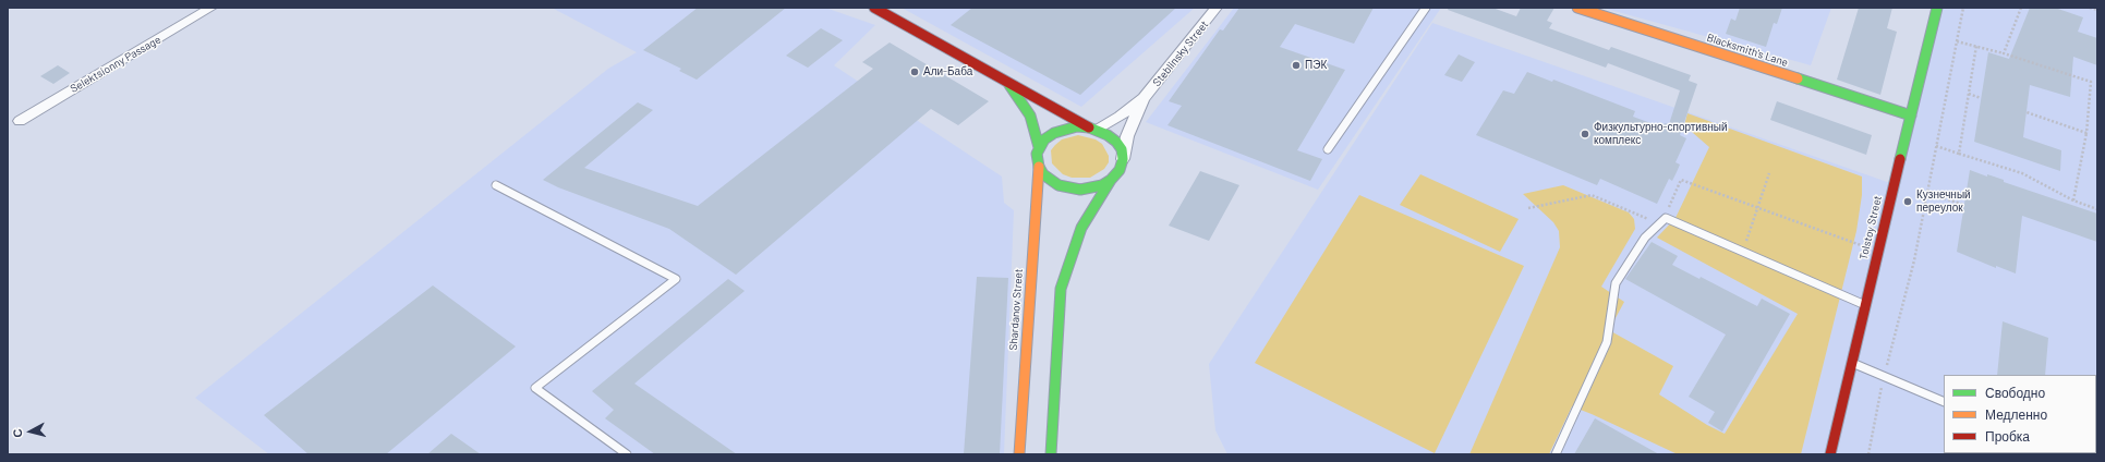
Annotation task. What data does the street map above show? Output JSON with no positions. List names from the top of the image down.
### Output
{
  "streets": {
    "main road": ["Blacksmith's Lane", "Tolstoy Street", "Shardanov Street"],
    "street": ["Steblinsky Street", "Selektsionny Passage"]
  },
  "crossings": [
    ["Blacksmith's Lane", "Tolstoy Street"]
  ],
  "places": [
    "ПЭК",
    "Али-Баба",
    "Физкультурно-спортивный комплекс",
    "Кузнечный переулок"
  ],
  "legend": ["Свободно", "Медленно", "Пробка"],
  "north": "left"
}
